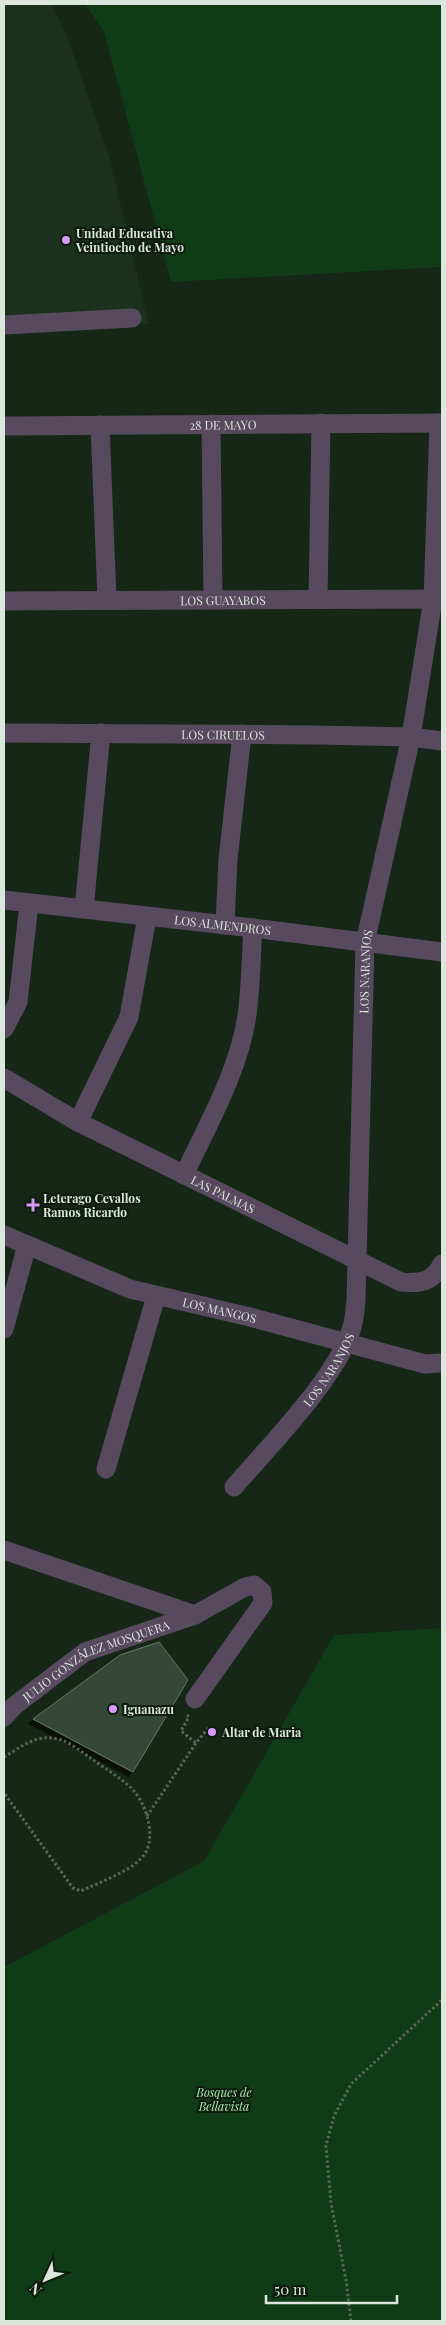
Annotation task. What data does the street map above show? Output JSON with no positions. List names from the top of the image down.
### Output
{
  "streets": {
    "street": [
      "28 DE MAYO",
      "LOS GUAYABOS",
      "LOS CIRUELOS",
      "LOS ALMENDROS",
      "LOS NARANJOS",
      "LAS PALMAS",
      "LOS MANGOS",
      "JULIO GONZÁLEZ MOSQUERA"
    ]
  },
  "crossings": [
    ["28 DE MAYO", "LOS NARANJOS"],
    ["LOS GUAYABOS", "LOS NARANJOS"],
    ["LOS CIRUELOS", "LOS NARANJOS"],
    ["LOS ALMENDROS", "LOS NARANJOS"],
    ["LOS NARANJOS", "LAS PALMAS"],
    ["LOS NARANJOS", "LOS MANGOS"]
  ],
  "parks": ["Bosques de Bellavista"],
  "places": {
    "other": ["Unidad Educativa Veintiocho de Mayo", "Iguanazu", "Altar de Maria"],
    "health": ["Leterago Cevallos Ramos Ricardo"]
  },
  "scale_bar": "50 m",
  "north": "bottom left"
}
